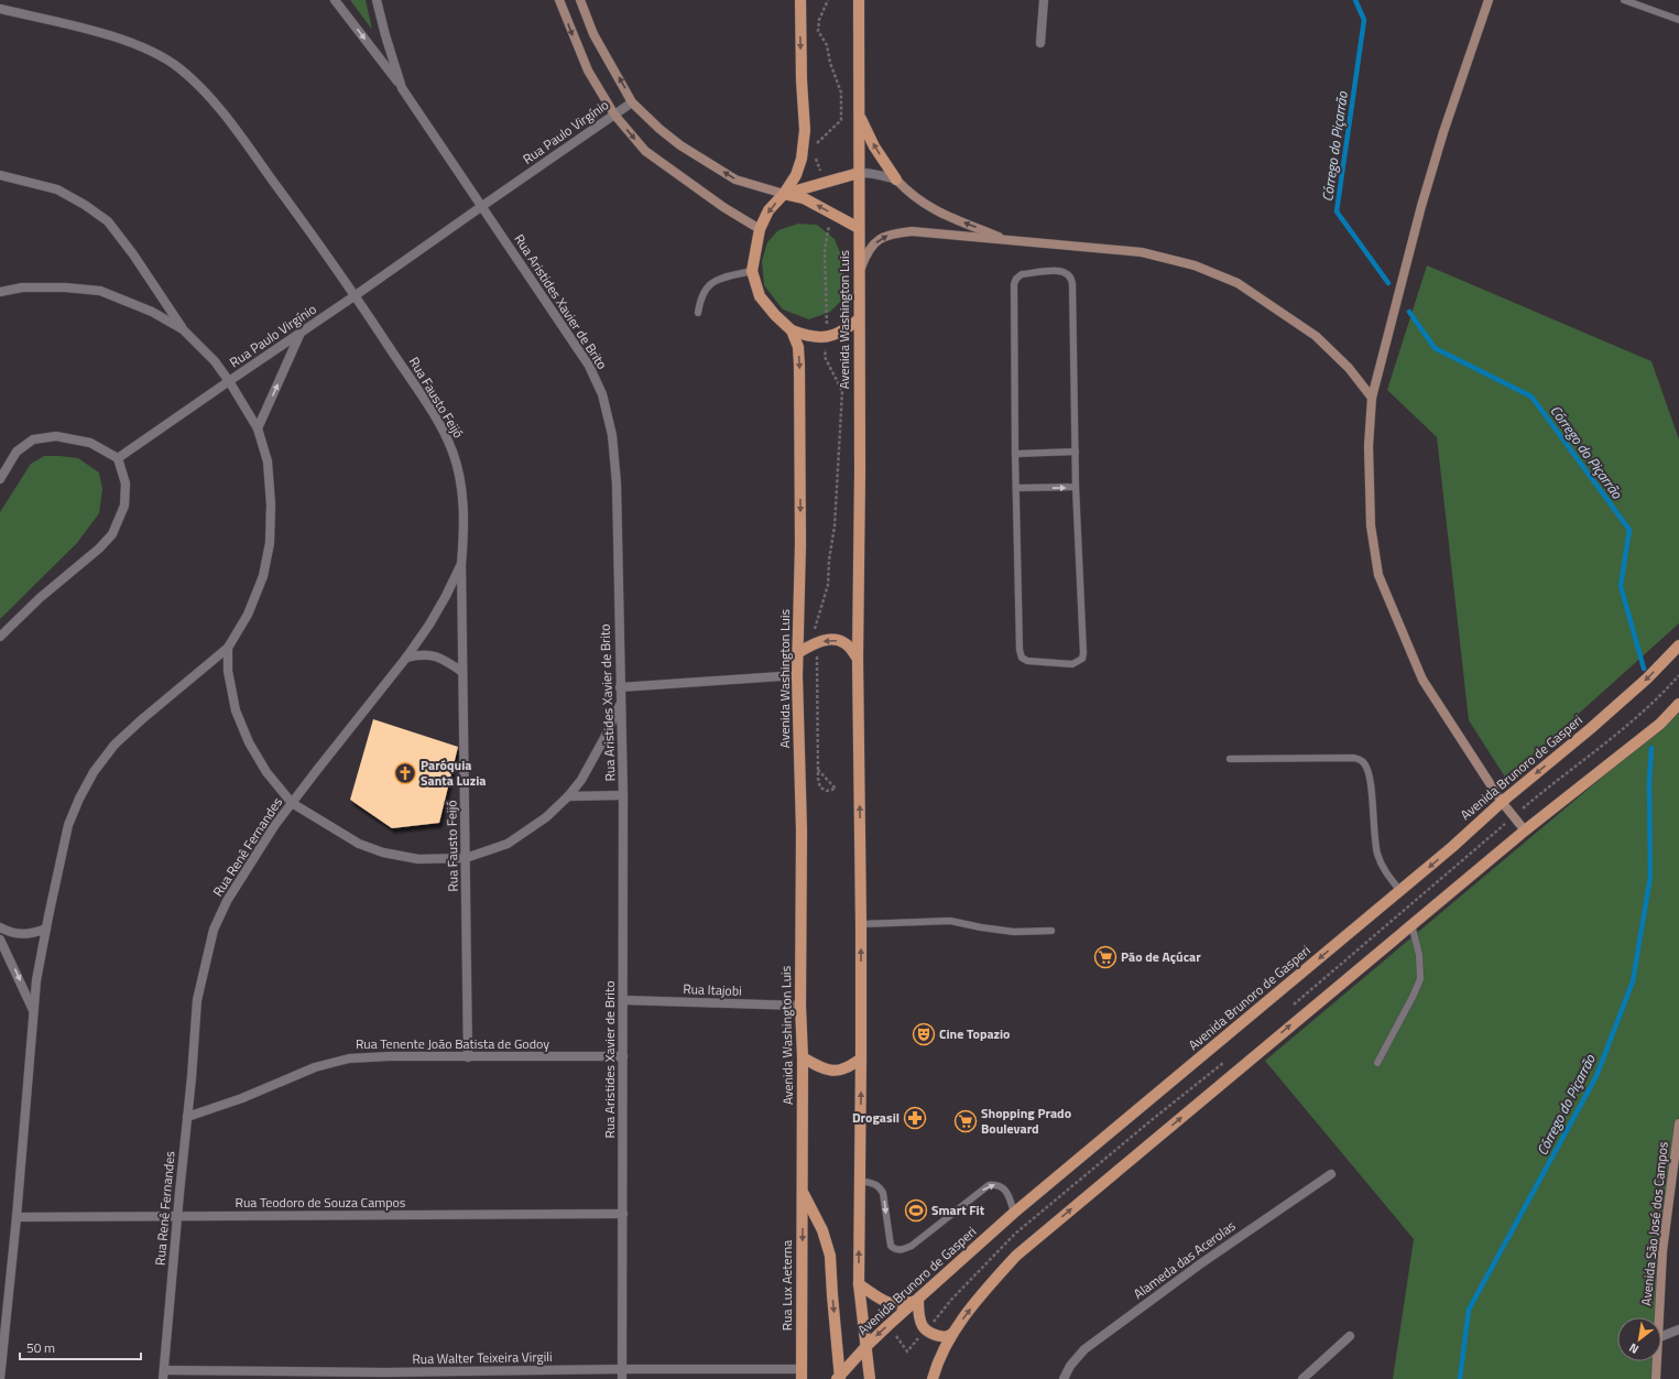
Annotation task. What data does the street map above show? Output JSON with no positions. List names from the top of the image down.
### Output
{
  "streets": {
    "main road": ["Avenida Washington Luis", "Avenida Brunoro de Gasperi", "Rua Lux Aeterna"],
    "street": [
      "Rua Paulo Virgínio",
      "Rua Aristides Xavier de Brito",
      "Rua Fausto Feijó",
      "Rua Renê Fernandes",
      "Rua Itajobi",
      "Rua Tenente João Batista de Godoy",
      "Rua Teodoro de Souza Campos",
      "Avenida São José dos Campos",
      "Alameda das Acerolas",
      "Rua Walter Teixeira Virgili"
    ]
  },
  "crossings": [
    ["Rua Paulo Virgínio", "Rua Aristides Xavier de Brito"],
    ["Rua Paulo Virgínio", "Rua Fausto Feijó"],
    ["Rua Aristides Xavier de Brito", "Rua Itajobi"],
    ["Rua Aristides Xavier de Brito", "Rua Tenente João Batista de Godoy"],
    ["Rua Aristides Xavier de Brito", "Rua Teodoro de Souza Campos"],
    ["Rua Aristides Xavier de Brito", "Rua Walter Teixeira Virgili"],
    ["Avenida Washington Luis", "Avenida Brunoro de Gasperi"],
    ["Avenida Washington Luis", "Rua Itajobi"],
    ["Avenida Washington Luis", "Rua Lux Aeterna"],
    ["Rua Fausto Feijó", "Rua Renê Fernandes"],
    ["Rua Fausto Feijó", "Rua Tenente João Batista de Godoy"],
    ["Rua Renê Fernandes", "Rua Tenente João Batista de Godoy"],
    ["Rua Renê Fernandes", "Rua Teodoro de Souza Campos"],
    ["Rua Renê Fernandes", "Rua Walter Teixeira Virgili"],
    ["Rua Lux Aeterna", "Rua Walter Teixeira Virgili"]
  ],
  "one_way": ["Rua Lux Aeterna"],
  "water": ["Córrego do Piçarrão"],
  "places": {
    "church": ["Paróquia Santa Luzia"],
    "supermarket": ["Pão de Açúcar", "Shopping Prado Boulevard"],
    "theatre": ["Cine Topazio"],
    "pharmacy": ["Drogasil"],
    "sports": ["Smart Fit"]
  },
  "scale_bar": "50 m",
  "north": "bottom left"
}
